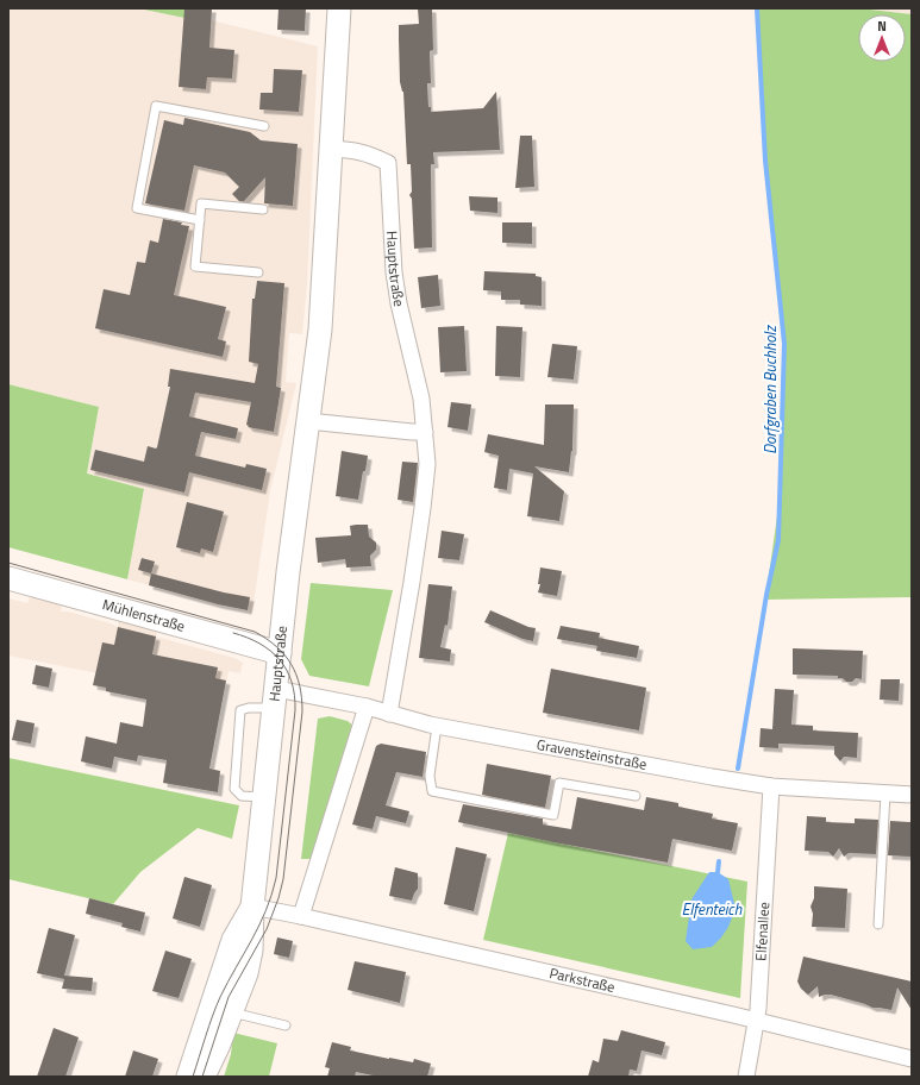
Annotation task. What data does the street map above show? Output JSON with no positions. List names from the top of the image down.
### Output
{
  "streets": {
    "main road": ["Hauptstraße", "Mühlenstraße"],
    "street": ["Gravensteinstraße", "Elfenallee", "Parkstraße"]
  },
  "crossings": [
    ["Hauptstraße", "Mühlenstraße"],
    ["Hauptstraße", "Gravensteinstraße"],
    ["Hauptstraße", "Parkstraße"],
    ["Gravensteinstraße", "Elfenallee"],
    ["Elfenallee", "Parkstraße"]
  ],
  "water": ["Dorfgraben Buchholz", "Elfenteich"],
  "north": "top"
}
